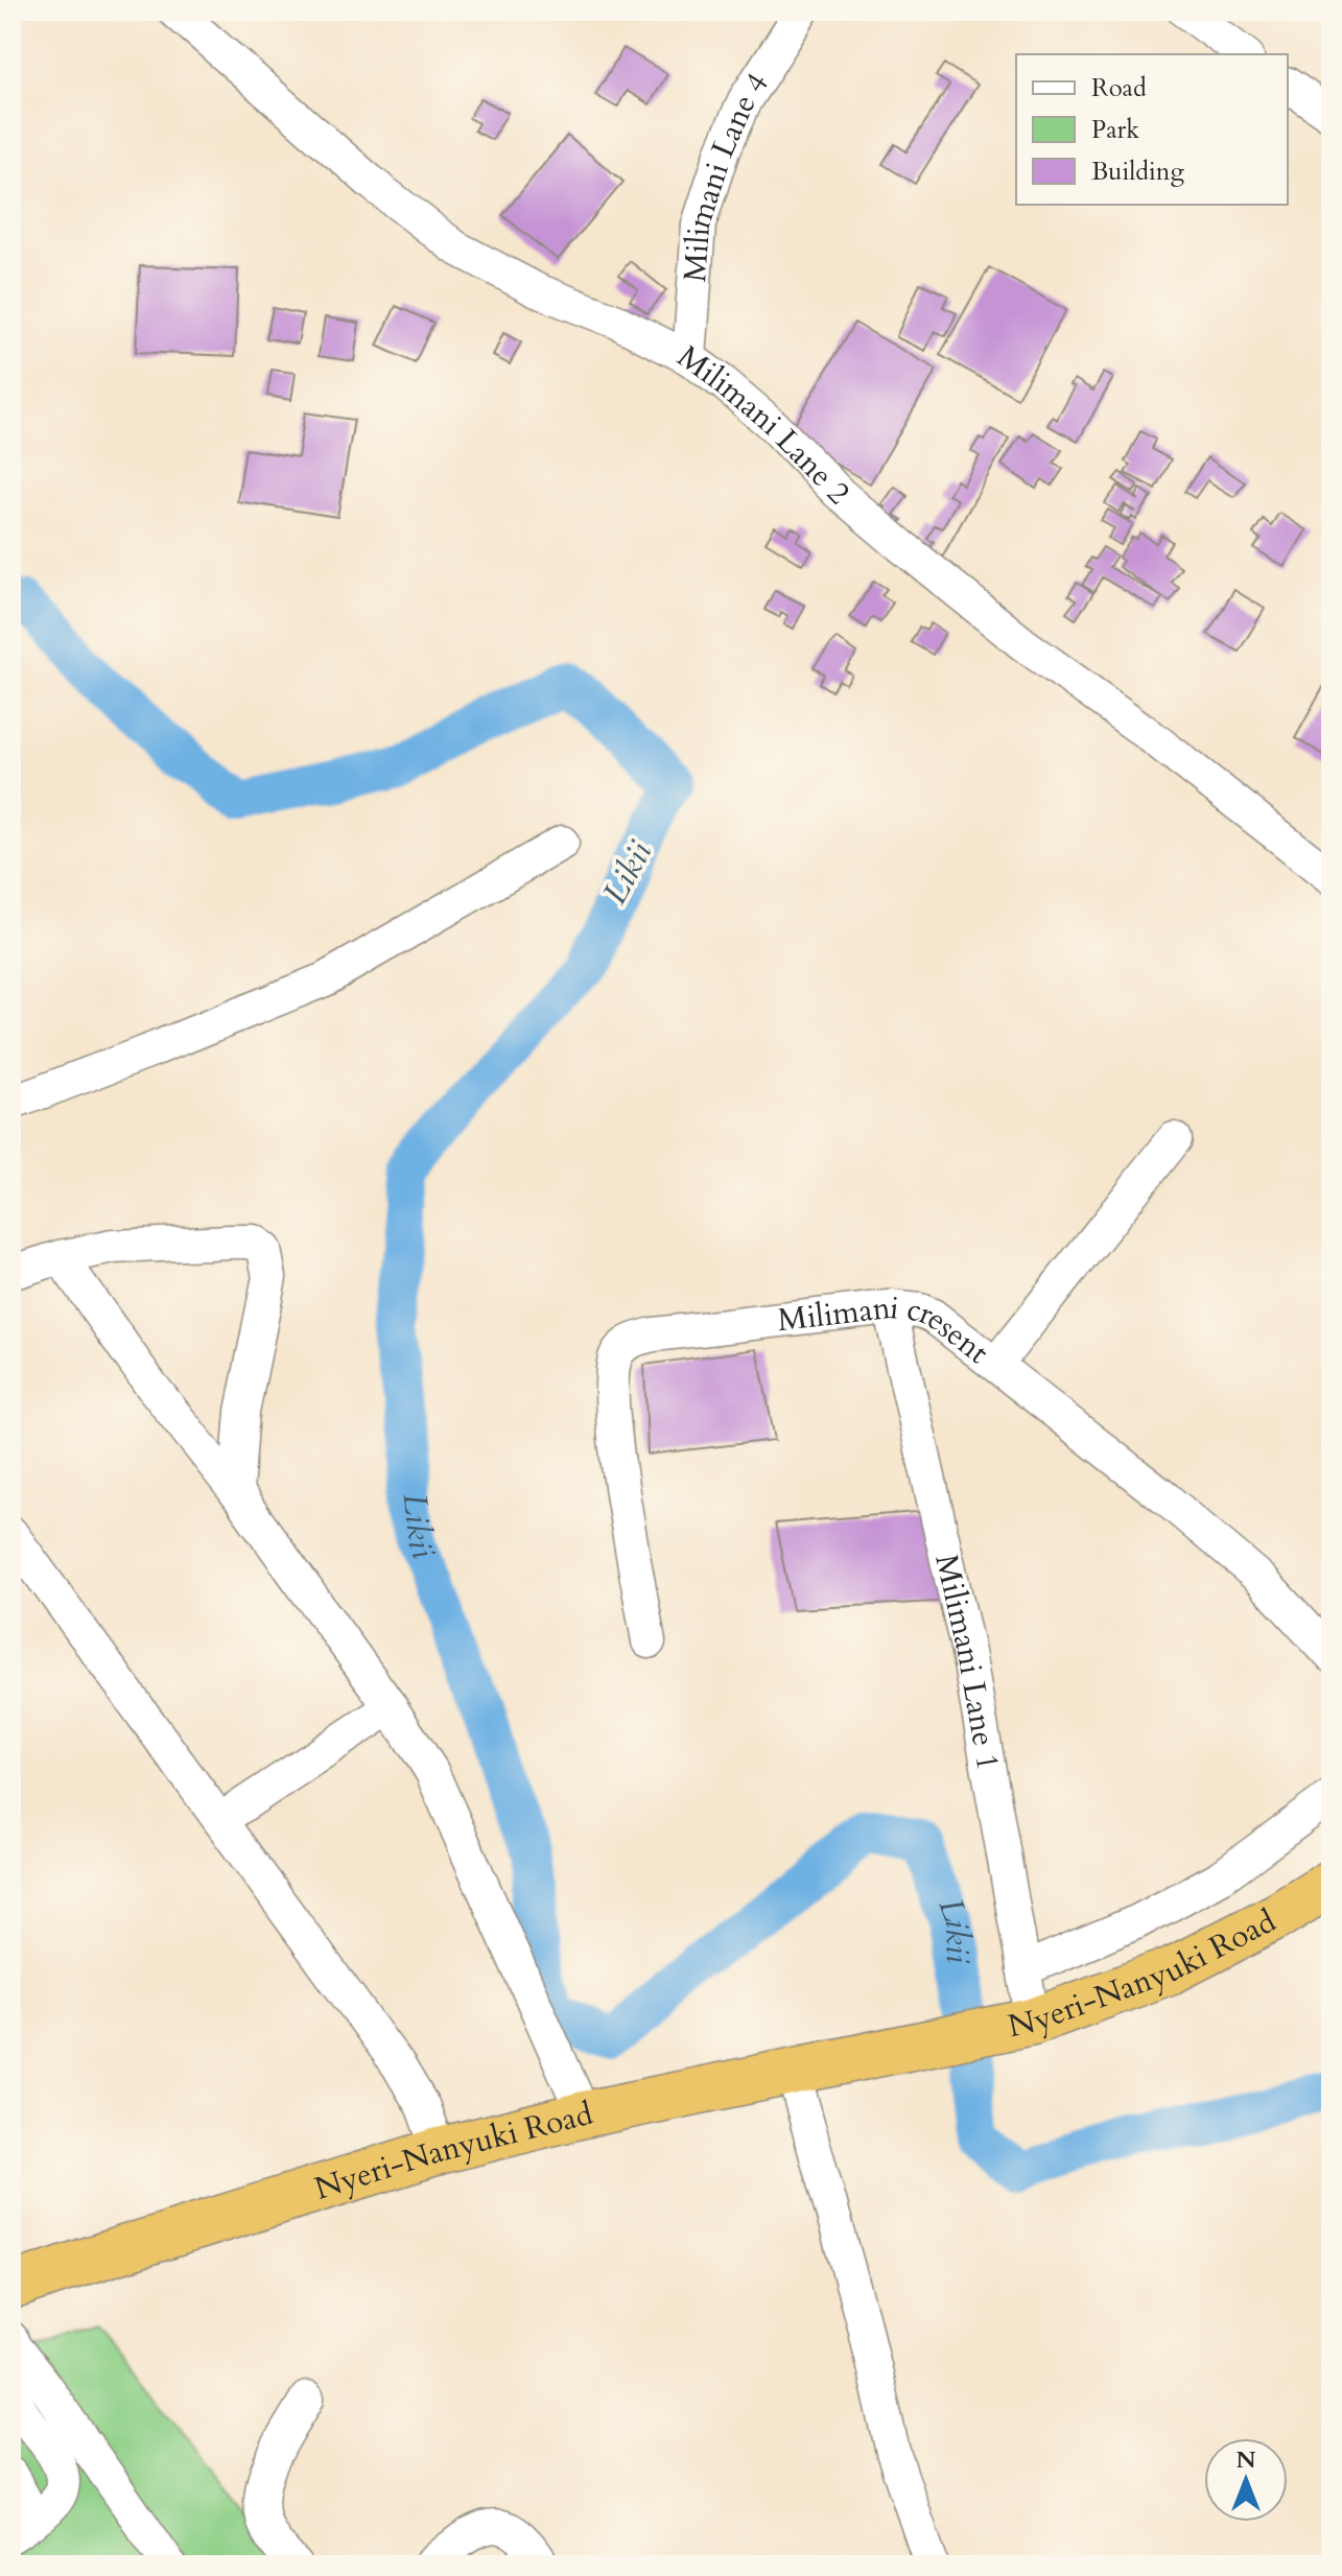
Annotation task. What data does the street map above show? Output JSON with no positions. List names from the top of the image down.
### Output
{
  "streets": {
    "highway": ["Nyeri-Nanyuki Road"],
    "street": [
      "Milimani Lane 4",
      "Milimani Lane 2",
      "Milimani cresent",
      "Milimani Lane 1"
    ]
  },
  "crossings": [
    ["Milimani Lane 4", "Milimani Lane 2"],
    ["Milimani cresent", "Milimani Lane 1"],
    ["Milimani Lane 1", "Nyeri-Nanyuki Road"]
  ],
  "water": ["Likii"],
  "legend": ["Road", "Park", "Building"],
  "north": "top"
}
